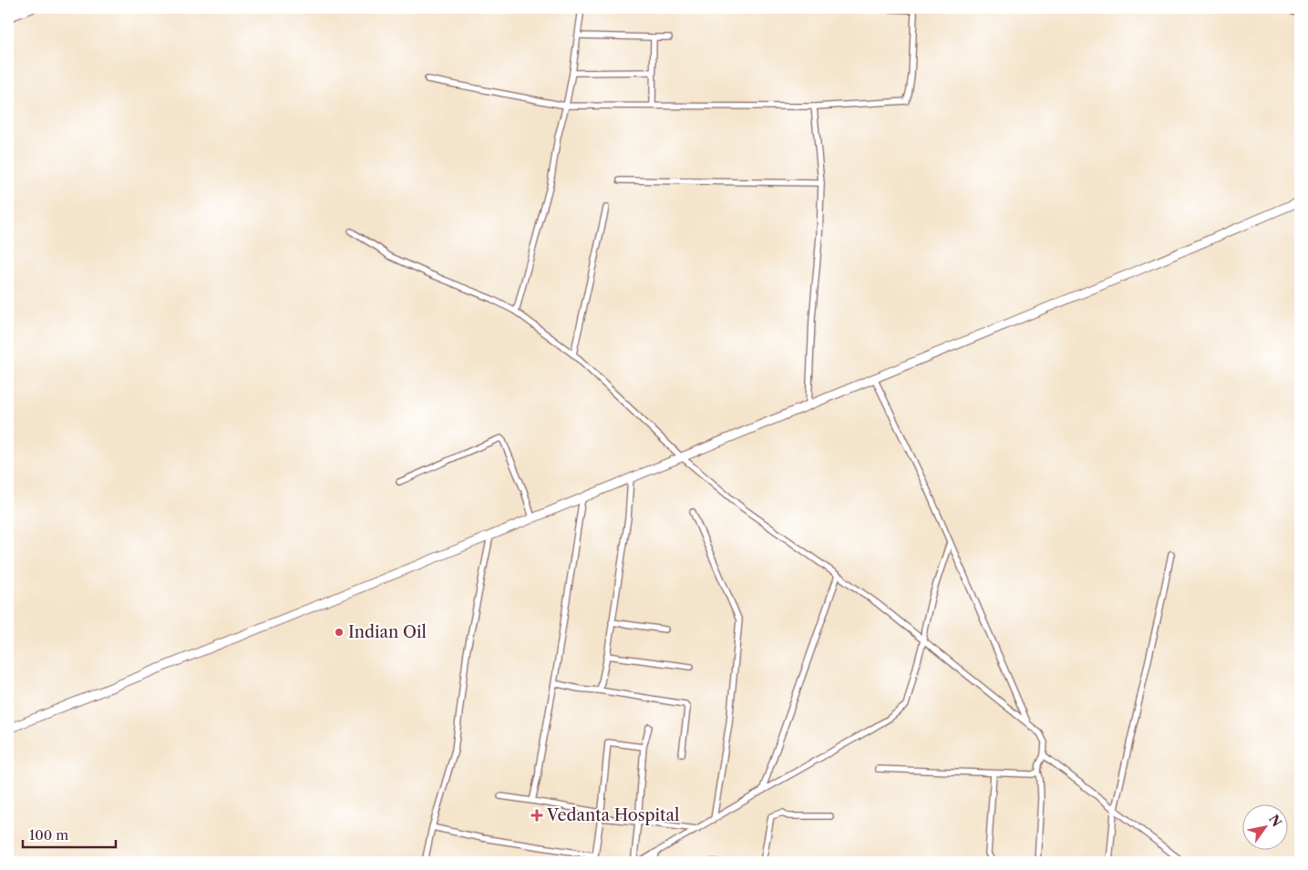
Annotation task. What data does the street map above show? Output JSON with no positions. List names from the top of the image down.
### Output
{
  "places": {
    "other": ["Indian Oil"],
    "health": ["Vedanta Hospital"]
  },
  "scale_bar": "100 m",
  "north": "top right"
}
